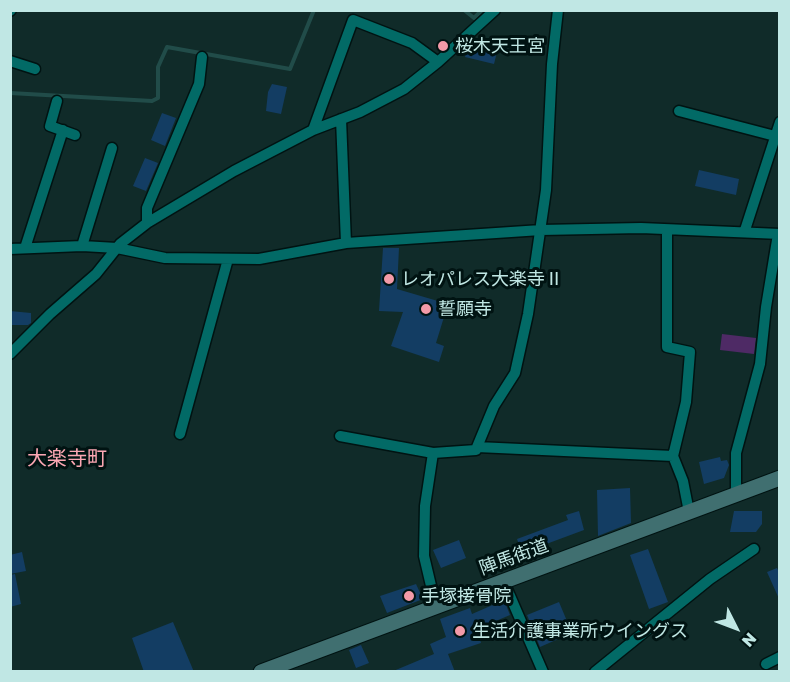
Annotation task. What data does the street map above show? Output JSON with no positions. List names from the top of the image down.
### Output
{
  "streets": {
    "main road": ["陣馬街道"]
  },
  "districts": ["大楽寺町"],
  "places": [
    "桜木天王宮",
    "レオパレス大楽寺Ⅱ",
    "誓願寺",
    "手塚接骨院",
    "生活介護事業所ウイングス"
  ],
  "north": "bottom right"
}
